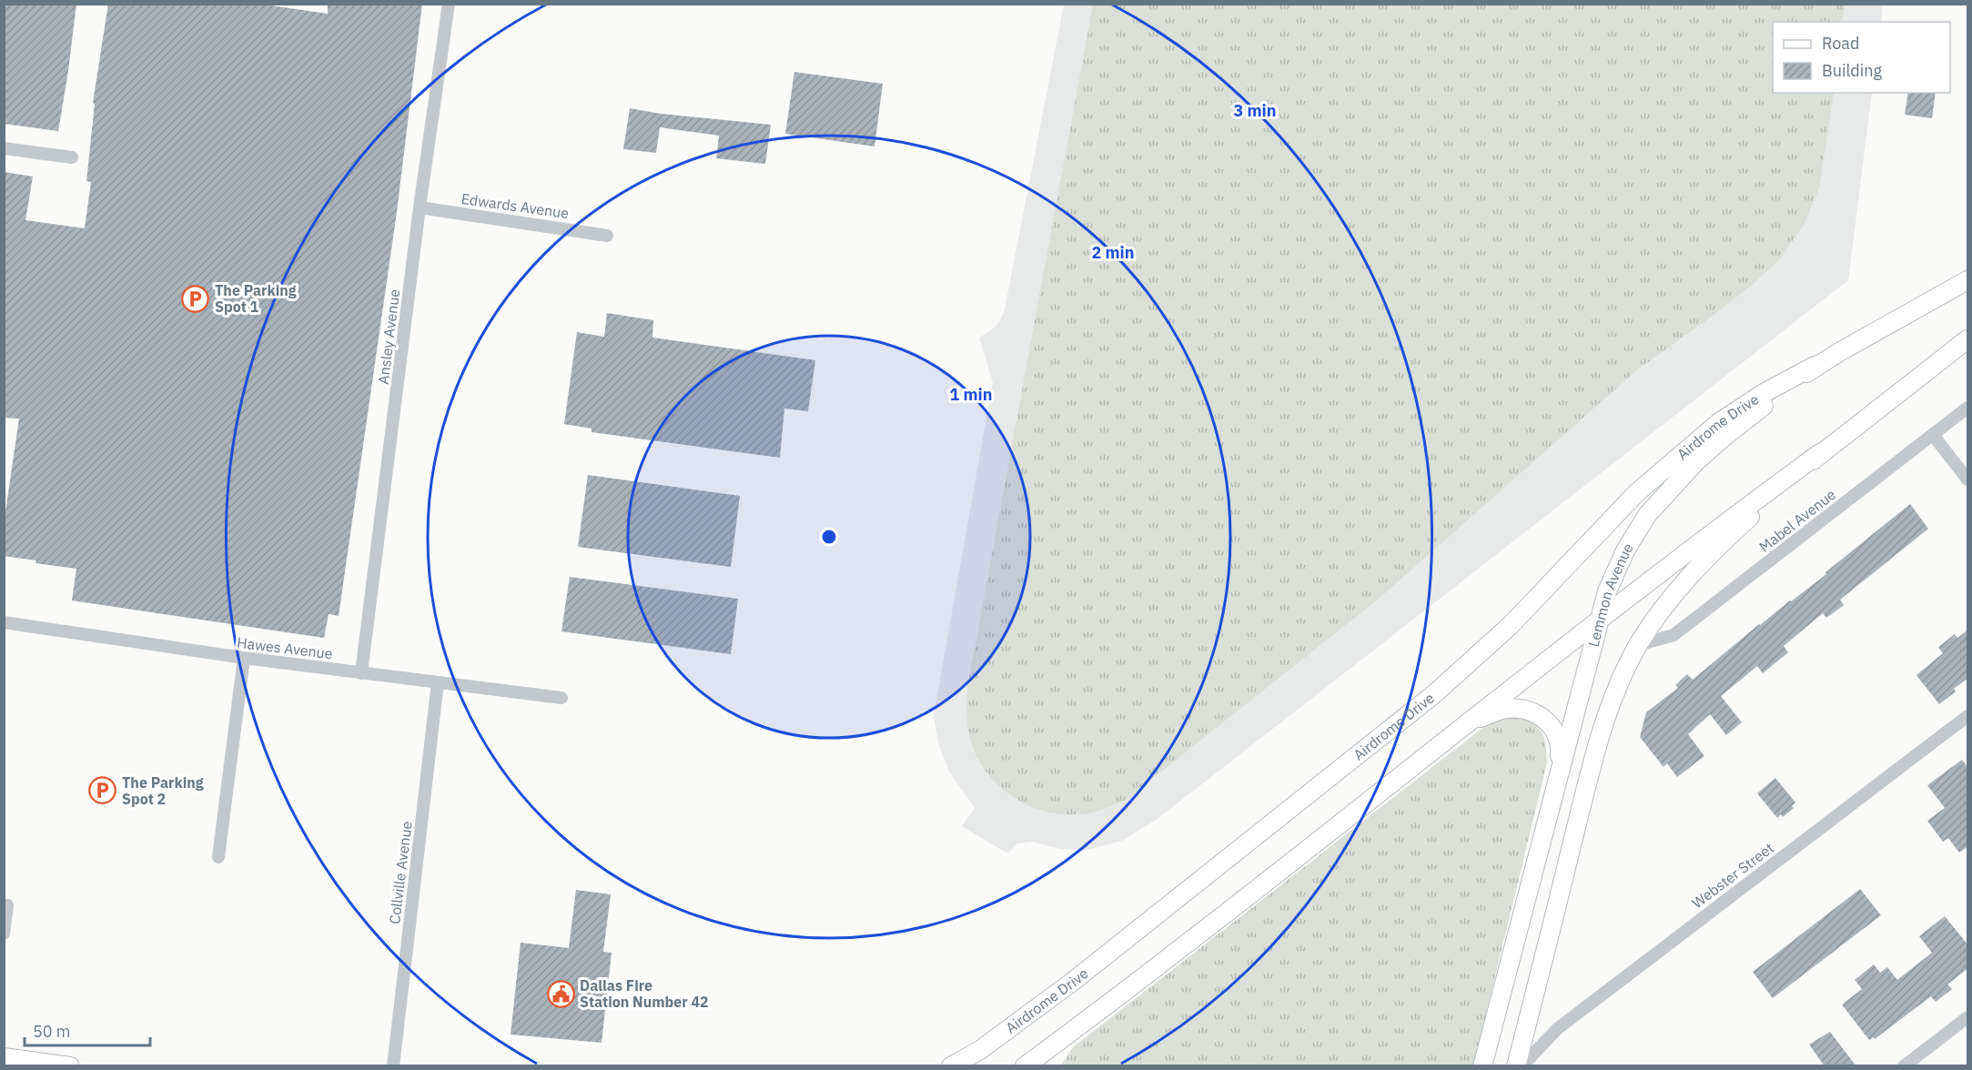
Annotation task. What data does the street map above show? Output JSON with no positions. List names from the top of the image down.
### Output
{
  "streets": {
    "main road": ["Airdrome Drive", "Lemmon Avenue"],
    "street": [
      "Edwards Avenue",
      "Ansley Avenue",
      "Mabel Avenue",
      "Hawes Avenue",
      "Collville Avenue",
      "Webster Street"
    ]
  },
  "crossings": [
    ["Edwards Avenue", "Ansley Avenue"],
    ["Ansley Avenue", "Hawes Avenue"],
    ["Airdrome Drive", "Lemmon Avenue"],
    ["Hawes Avenue", "Collville Avenue"]
  ],
  "places": {
    "parking": ["The Parking Spot 1", "The Parking Spot 2"],
    "public building": ["Dallas Fire Station Number 42"]
  },
  "legend": ["Road", "Building"],
  "scale_bar": "50 m",
  "rings": ["3 min", "2 min", "1 min"]
}
